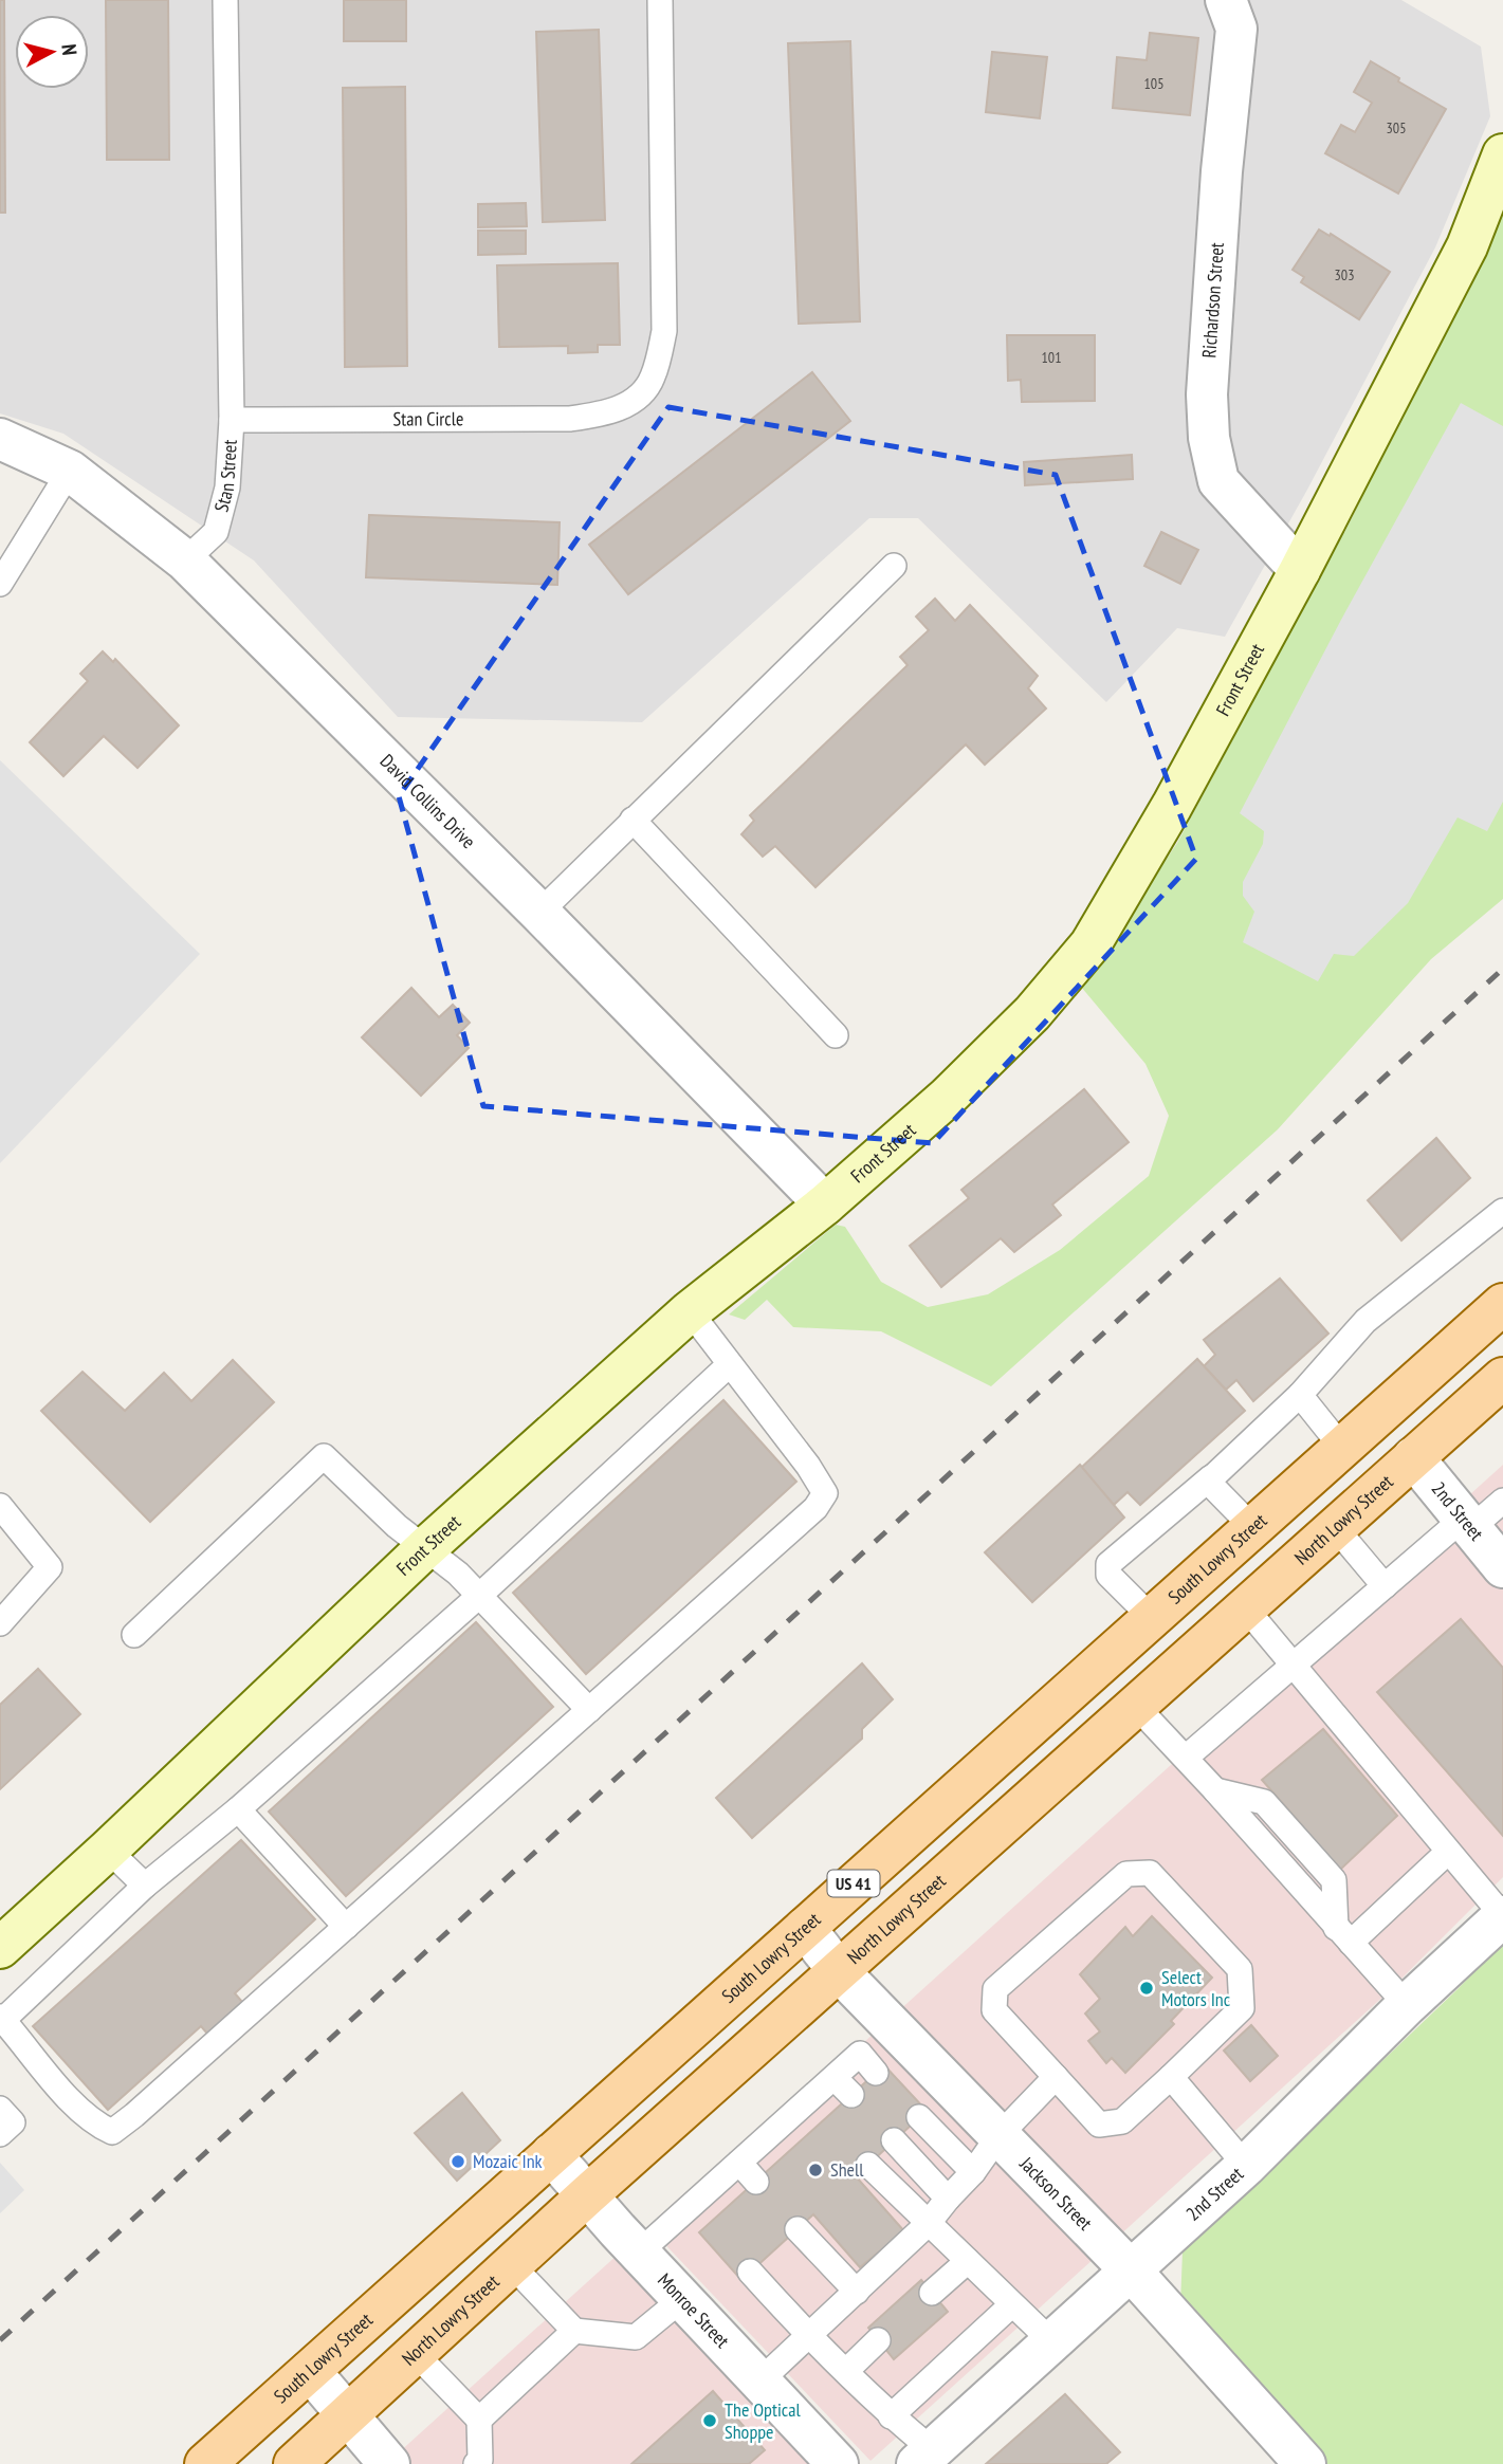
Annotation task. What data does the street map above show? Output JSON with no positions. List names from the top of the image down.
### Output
{
  "streets": {
    "main road": ["North Lowry Street", "South Lowry Street", "US 41"],
    "street": [
      "Richardson Street",
      "Front Street",
      "David Collins Drive",
      "2nd Street",
      "Jackson Street",
      "Monroe Street"
    ],
    "lane": ["Stan Circle", "Stan Street"]
  },
  "crossings": [
    ["Richardson Street", "Front Street"],
    ["Stan Circle", "Stan Street"],
    ["Stan Street", "David Collins Drive"],
    ["Front Street", "David Collins Drive"],
    ["2nd Street", "North Lowry Street"],
    ["2nd Street", "Jackson Street"],
    ["North Lowry Street", "Jackson Street"],
    ["North Lowry Street", "Monroe Street"],
    ["South Lowry Street", "Jackson Street"],
    ["South Lowry Street", "Monroe Street"]
  ],
  "places": [
    "Select Motors Inc",
    "Mozaic Ink",
    "Shell",
    "The Optical Shoppe"
  ],
  "house_numbers": [
    "105",
    "305",
    "303",
    "101"
  ],
  "north": "right"
}
